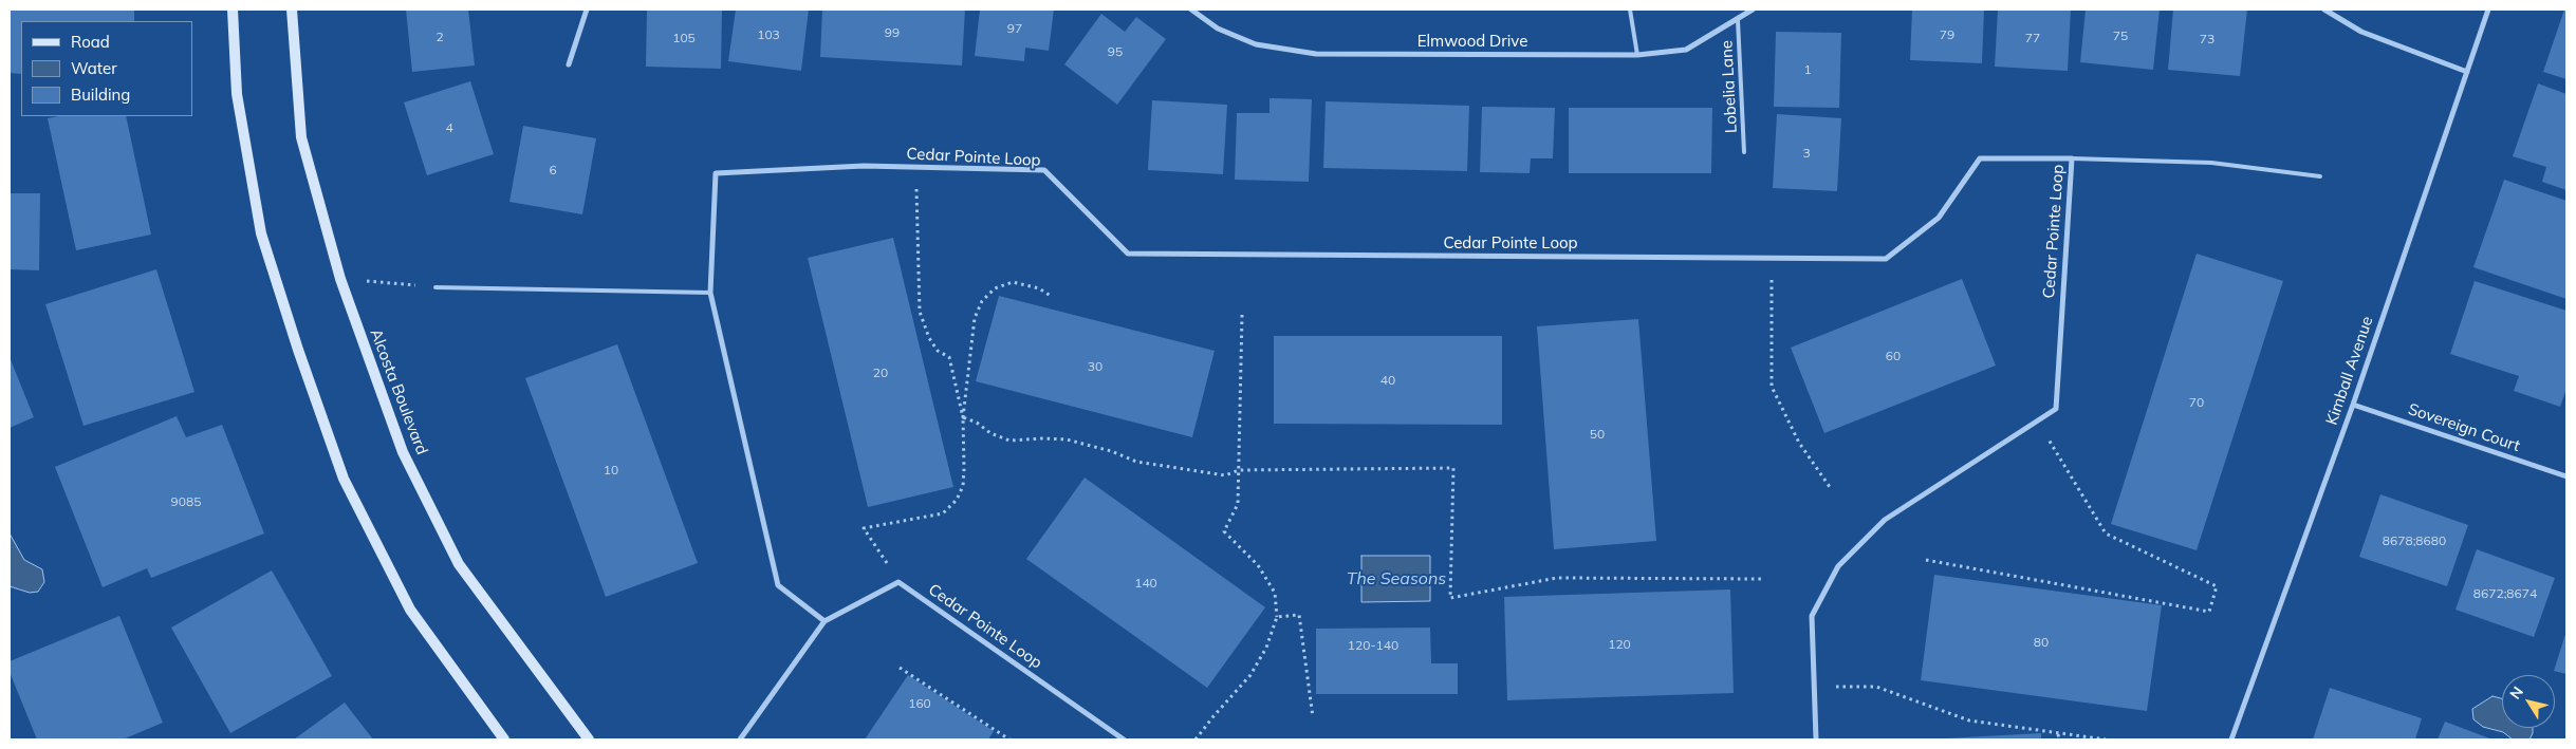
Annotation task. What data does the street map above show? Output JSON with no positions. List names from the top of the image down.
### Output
{
  "streets": {
    "main road": ["Alcosta Boulevard"],
    "street": [
      "Elmwood Drive",
      "Cedar Pointe Loop",
      "Kimball Avenue",
      "Sovereign Court"
    ],
    "lane": ["Lobelia Lane"]
  },
  "crossings": [
    ["Elmwood Drive", "Lobelia Lane"],
    ["Kimball Avenue", "Sovereign Court"]
  ],
  "water": ["The Seasons"],
  "house_numbers": [
    "97",
    "99",
    "103",
    "79",
    "75",
    "2",
    "105",
    "77",
    "73",
    "95",
    "1",
    "4",
    "3",
    "6",
    "60",
    "30",
    "20",
    "40",
    "70",
    "50",
    "10",
    "9085",
    "8678;8680",
    "140",
    "8672;8674",
    "80",
    "120",
    "120-140",
    "160"
  ],
  "legend": ["Road", "Water", "Building"],
  "north": "top left"
}
